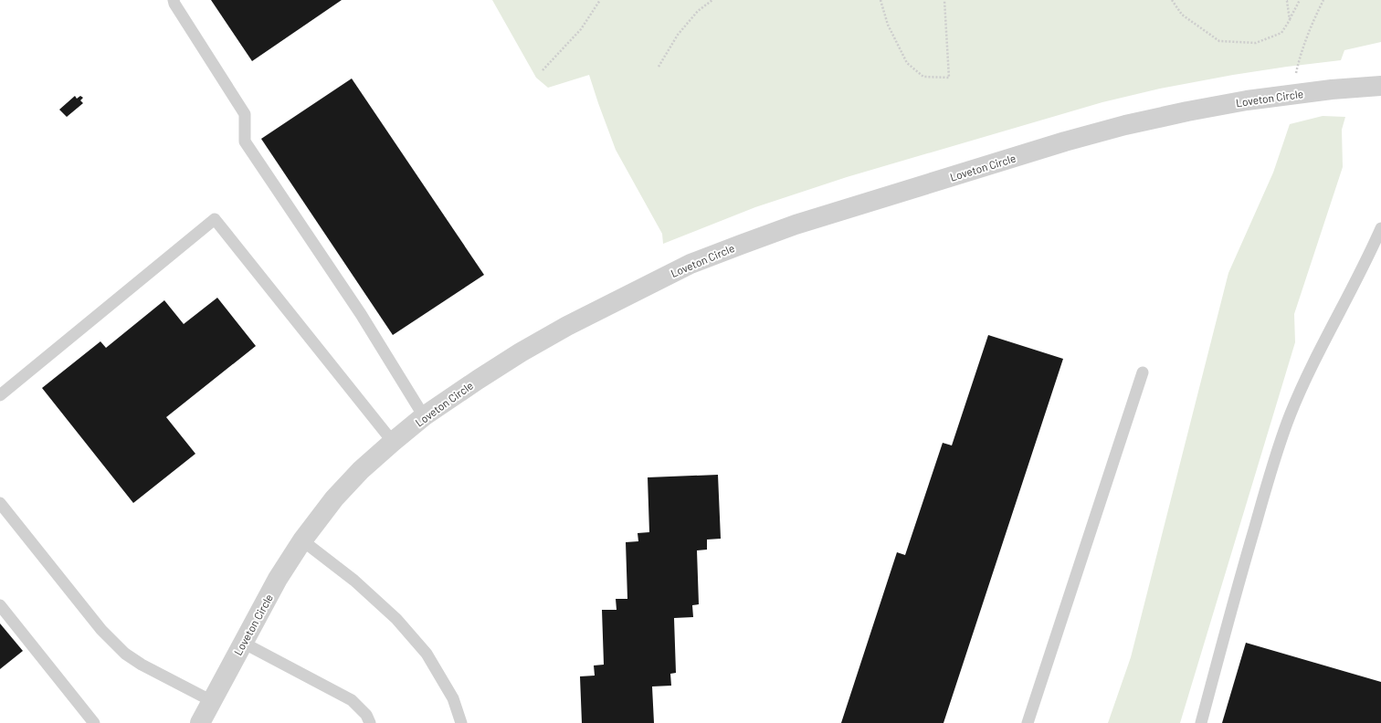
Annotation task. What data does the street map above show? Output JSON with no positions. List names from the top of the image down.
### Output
{
  "streets": {
    "street": ["Loveton Circle"]
  }
}
